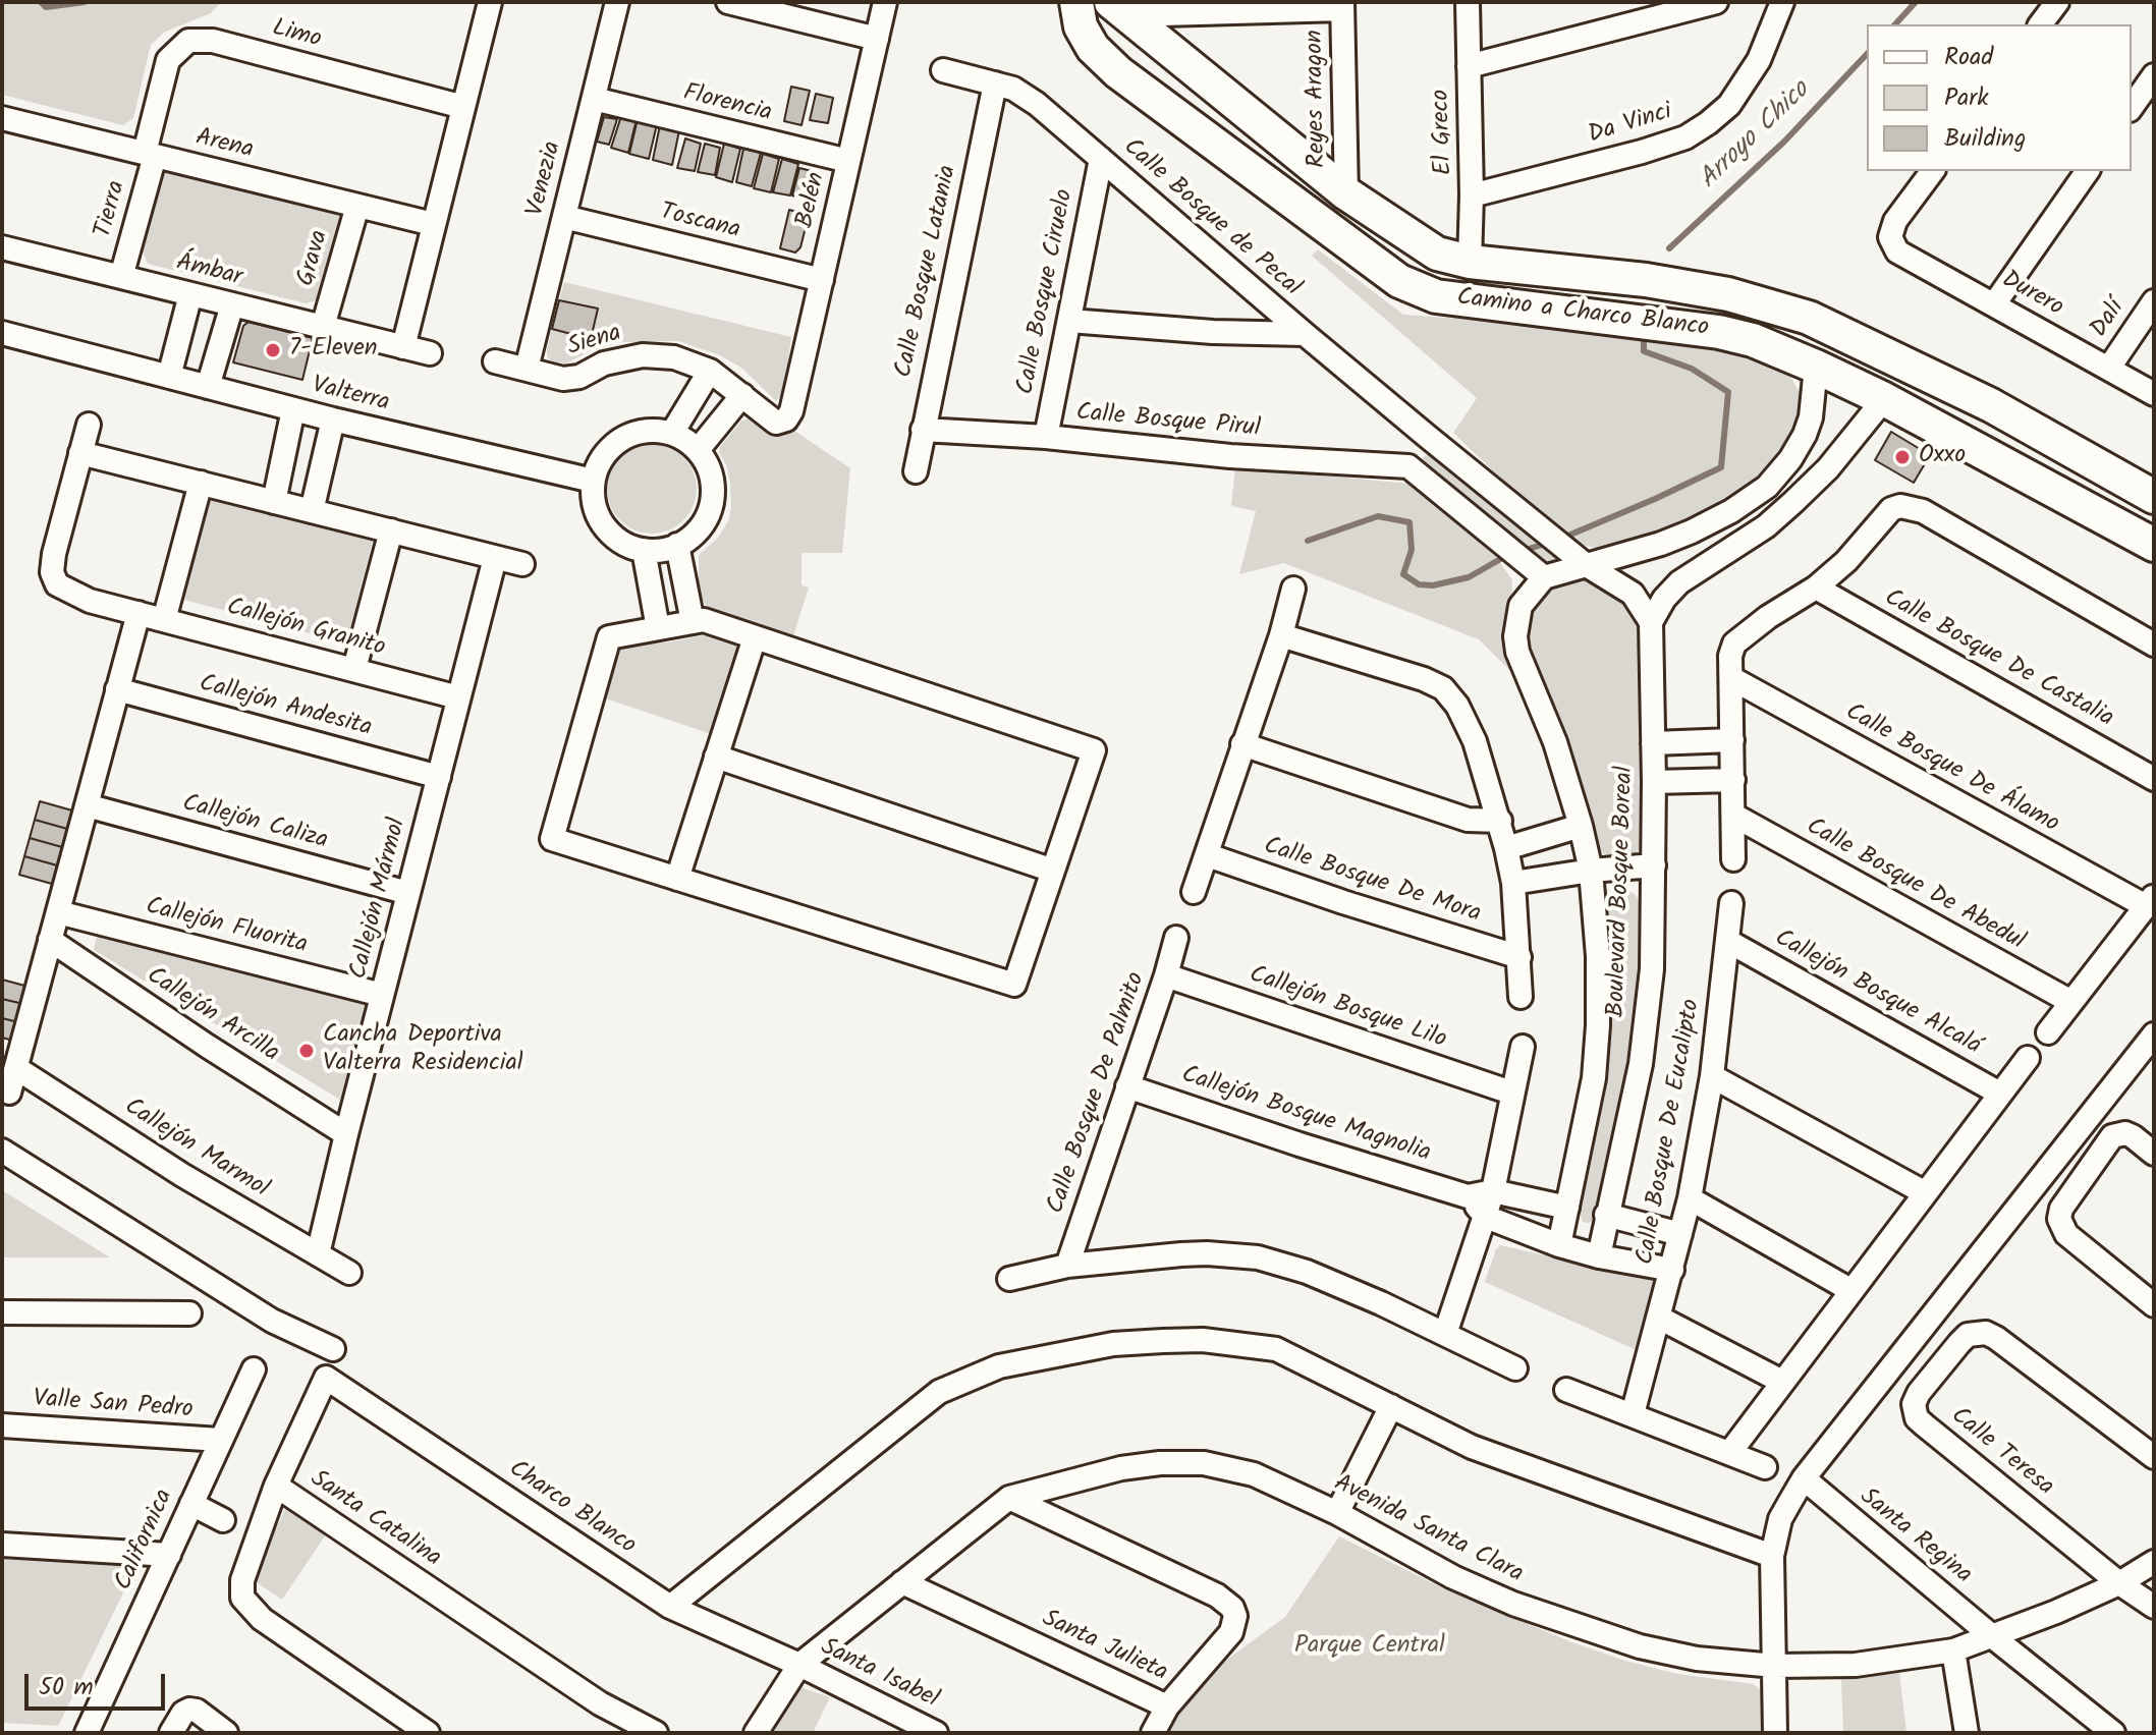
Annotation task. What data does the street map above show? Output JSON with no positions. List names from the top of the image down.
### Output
{
  "streets": {
    "street": [
      "Limo",
      "Reyes Aragon",
      "Florencia",
      "Da Vinci",
      "El Greco",
      "Arena",
      "Venezia",
      "Belén",
      "Tierra",
      "Calle Bosque de Pecal",
      "Toscana",
      "Grava",
      "Ámbar",
      "Calle Bosque Latania",
      "Calle Bosque Ciruelo",
      "Durero",
      "Camino a Charco Blanco",
      "Dalí",
      "Siena",
      "Valterra",
      "Calle Bosque Pirul",
      "Callejón Granito",
      "Calle Bosque De Castalia",
      "Callejón Andesita",
      "Calle Bosque De Álamo",
      "Callejón Caliza",
      "Calle Bosque De Mora",
      "Calle Bosque De Abedul",
      "Boulevard Bosque Boreal",
      "Callejón Mármol",
      "Callejón Fluorita",
      "Callejón Bosque Alcalá",
      "Callejón Bosque Lilo",
      "Callejón Arcilla",
      "Calle Bosque De Palmito",
      "Callejón Bosque Magnolia",
      "Calle Bosque De Eucalipto",
      "Callejón Marmol",
      "Valle San Pedro",
      "Calle Teresa",
      "Charco Blanco",
      "Santa Catalina",
      "Avenida Santa Clara",
      "Santa Regina",
      "Californica",
      "Santa Julieta",
      "Santa Isabel"
    ]
  },
  "crossings": [
    ["Limo", "Arena"],
    ["Limo", "Tierra"],
    ["Reyes Aragon", "Camino a Charco Blanco"],
    ["Florencia", "Venezia"],
    ["Florencia", "Belén"],
    ["Da Vinci", "El Greco"],
    ["El Greco", "Camino a Charco Blanco"],
    ["Arena", "Tierra"],
    ["Arena", "Grava"],
    ["Venezia", "Toscana"],
    ["Venezia", "Siena"],
    ["Belén", "Toscana"],
    ["Belén", "Siena"],
    ["Tierra", "Ámbar"],
    ["Calle Bosque de Pecal", "Calle Bosque Latania"],
    ["Calle Bosque de Pecal", "Calle Bosque Ciruelo"],
    ["Grava", "Ámbar"],
    ["Calle Bosque Latania", "Calle Bosque Pirul"],
    ["Calle Bosque Ciruelo", "Calle Bosque Pirul"],
    ["Durero", "Dalí"],
    ["Callejón Granito", "Callejón Mármol"],
    ["Callejón Andesita", "Callejón Mármol"],
    ["Callejón Caliza", "Callejón Mármol"],
    ["Callejón Mármol", "Callejón Fluorita"],
    ["Callejón Mármol", "Callejón Arcilla"],
    ["Callejón Mármol", "Callejón Marmol"],
    ["Callejón Bosque Alcalá", "Calle Bosque De Eucalipto"],
    ["Callejón Bosque Lilo", "Calle Bosque De Palmito"],
    ["Calle Bosque De Palmito", "Callejón Bosque Magnolia"],
    ["Valle San Pedro", "Californica"],
    ["Calle Teresa", "Avenida Santa Clara"],
    ["Charco Blanco", "Santa Catalina"],
    ["Charco Blanco", "Avenida Santa Clara"],
    ["Charco Blanco", "Santa Isabel"],
    ["Avenida Santa Clara", "Santa Regina"],
    ["Avenida Santa Clara", "Santa Julieta"],
    ["Avenida Santa Clara", "Santa Isabel"]
  ],
  "water": ["Arroyo Chico"],
  "parks": ["Parque Central"],
  "places": ["7-Eleven", "Oxxo", "Cancha Deportiva Valterra Residencial"],
  "legend": ["Road", "Park", "Building"],
  "scale_bar": "50 m"
}
